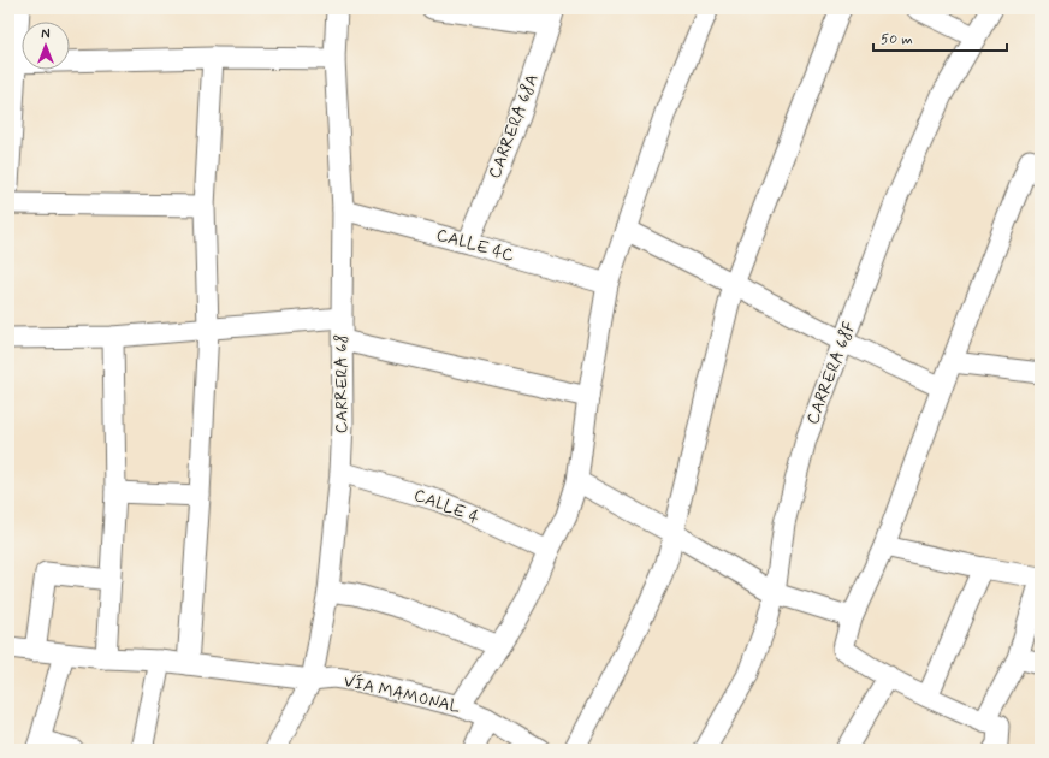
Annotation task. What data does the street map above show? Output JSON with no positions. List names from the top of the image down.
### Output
{
  "streets": {
    "street": [
      "CARRERA 68A",
      "CALLE 4C",
      "CARRERA 68F",
      "CARRERA 68",
      "CALLE 4",
      "VÍA MAMONAL"
    ]
  },
  "crossings": [
    ["CARRERA 68A", "CALLE 4C"],
    ["CALLE 4C", "CARRERA 68"],
    ["CARRERA 68", "CALLE 4"],
    ["CARRERA 68", "VÍA MAMONAL"]
  ],
  "scale_bar": "50 m",
  "north": "top"
}
